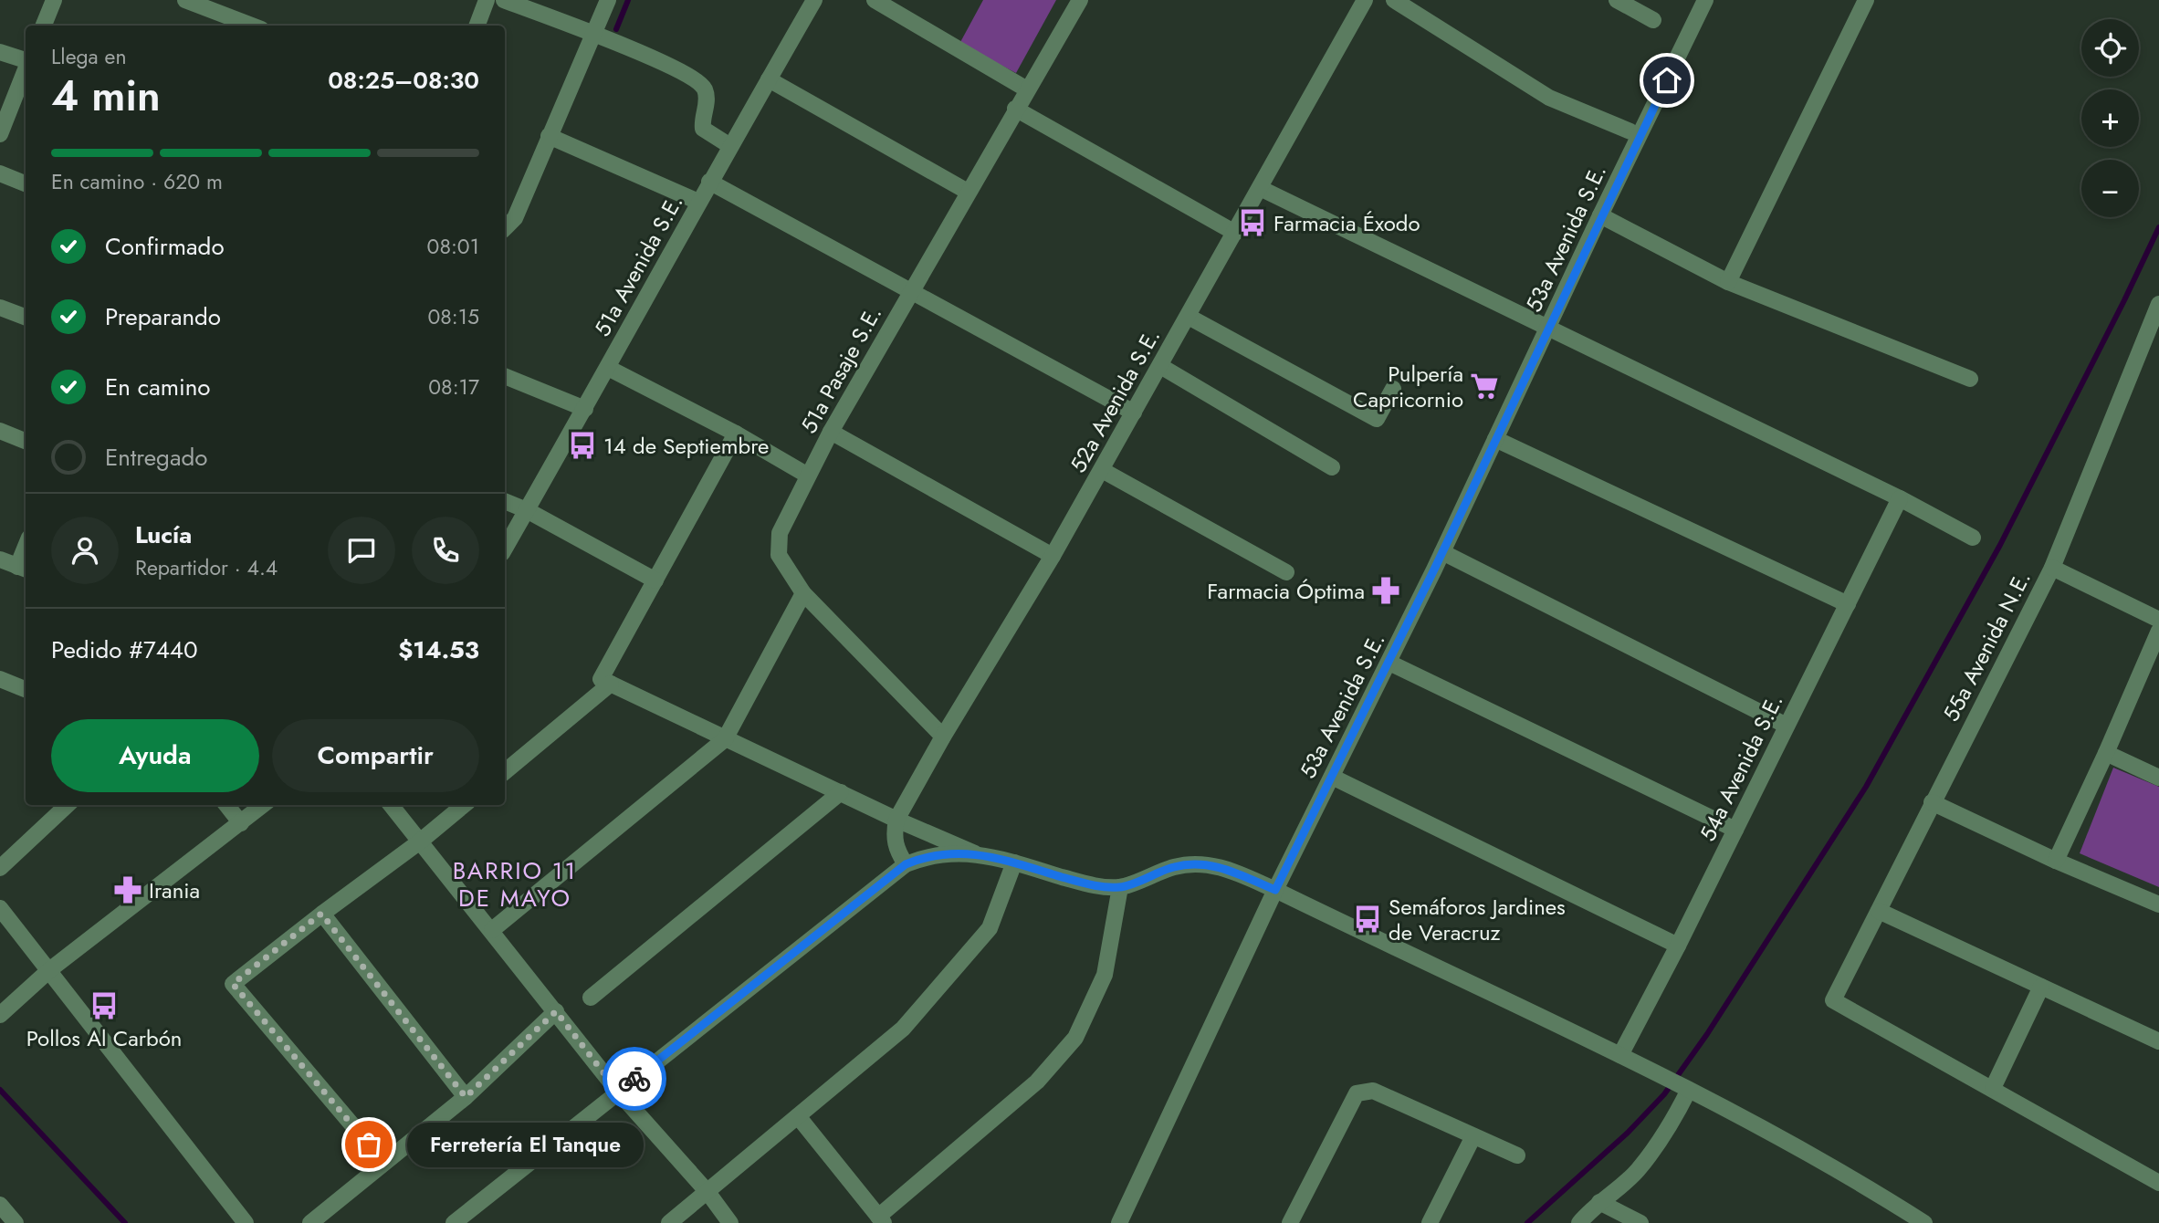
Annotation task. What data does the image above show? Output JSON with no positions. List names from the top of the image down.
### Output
{
  "streets": {
    "street": [
      "53a Avenida S.E.",
      "51a Avenida S.E.",
      "51a Pasaje S.E.",
      "52a Avenida S.E.",
      "55a Avenida N.E.",
      "54a Avenida S.E."
    ]
  },
  "crossings": [
    ["51a Pasaje S.E.", "52a Avenida S.E."]
  ],
  "districts": ["BARRIO 11 DE MAYO"],
  "places": {
    "bus stop": [
      "Farmacia Éxodo",
      "14 de Septiembre",
      "Semáforos Jardines de Veracruz",
      "Pollos Al Carbón"
    ],
    "supermarket": ["Pulpería Capricornio"],
    "pharmacy": ["Farmacia Óptima", "Irania"],
    "other": ["Ferretería El Tanque"]
  },
  "page": {
    "map_buttons": ["+", "−"],
    "heading": ["4 min", "Llega en", "08:25–08:30"],
    "panel": [
      "Lucía",
      "Repartidor · 4.4",
      "Pedido #7440",
      "$14.53"
    ],
    "bar": "En camino · 620 m",
    "list": [
      ["Confirmado", "08:01"],
      ["Preparando", "08:15"],
      ["En camino", "08:17"],
      "Entregado"
    ],
    "buttons": ["Ayuda", "Compartir"],
    "bubble": "Ferretería El Tanque"
  }
}
